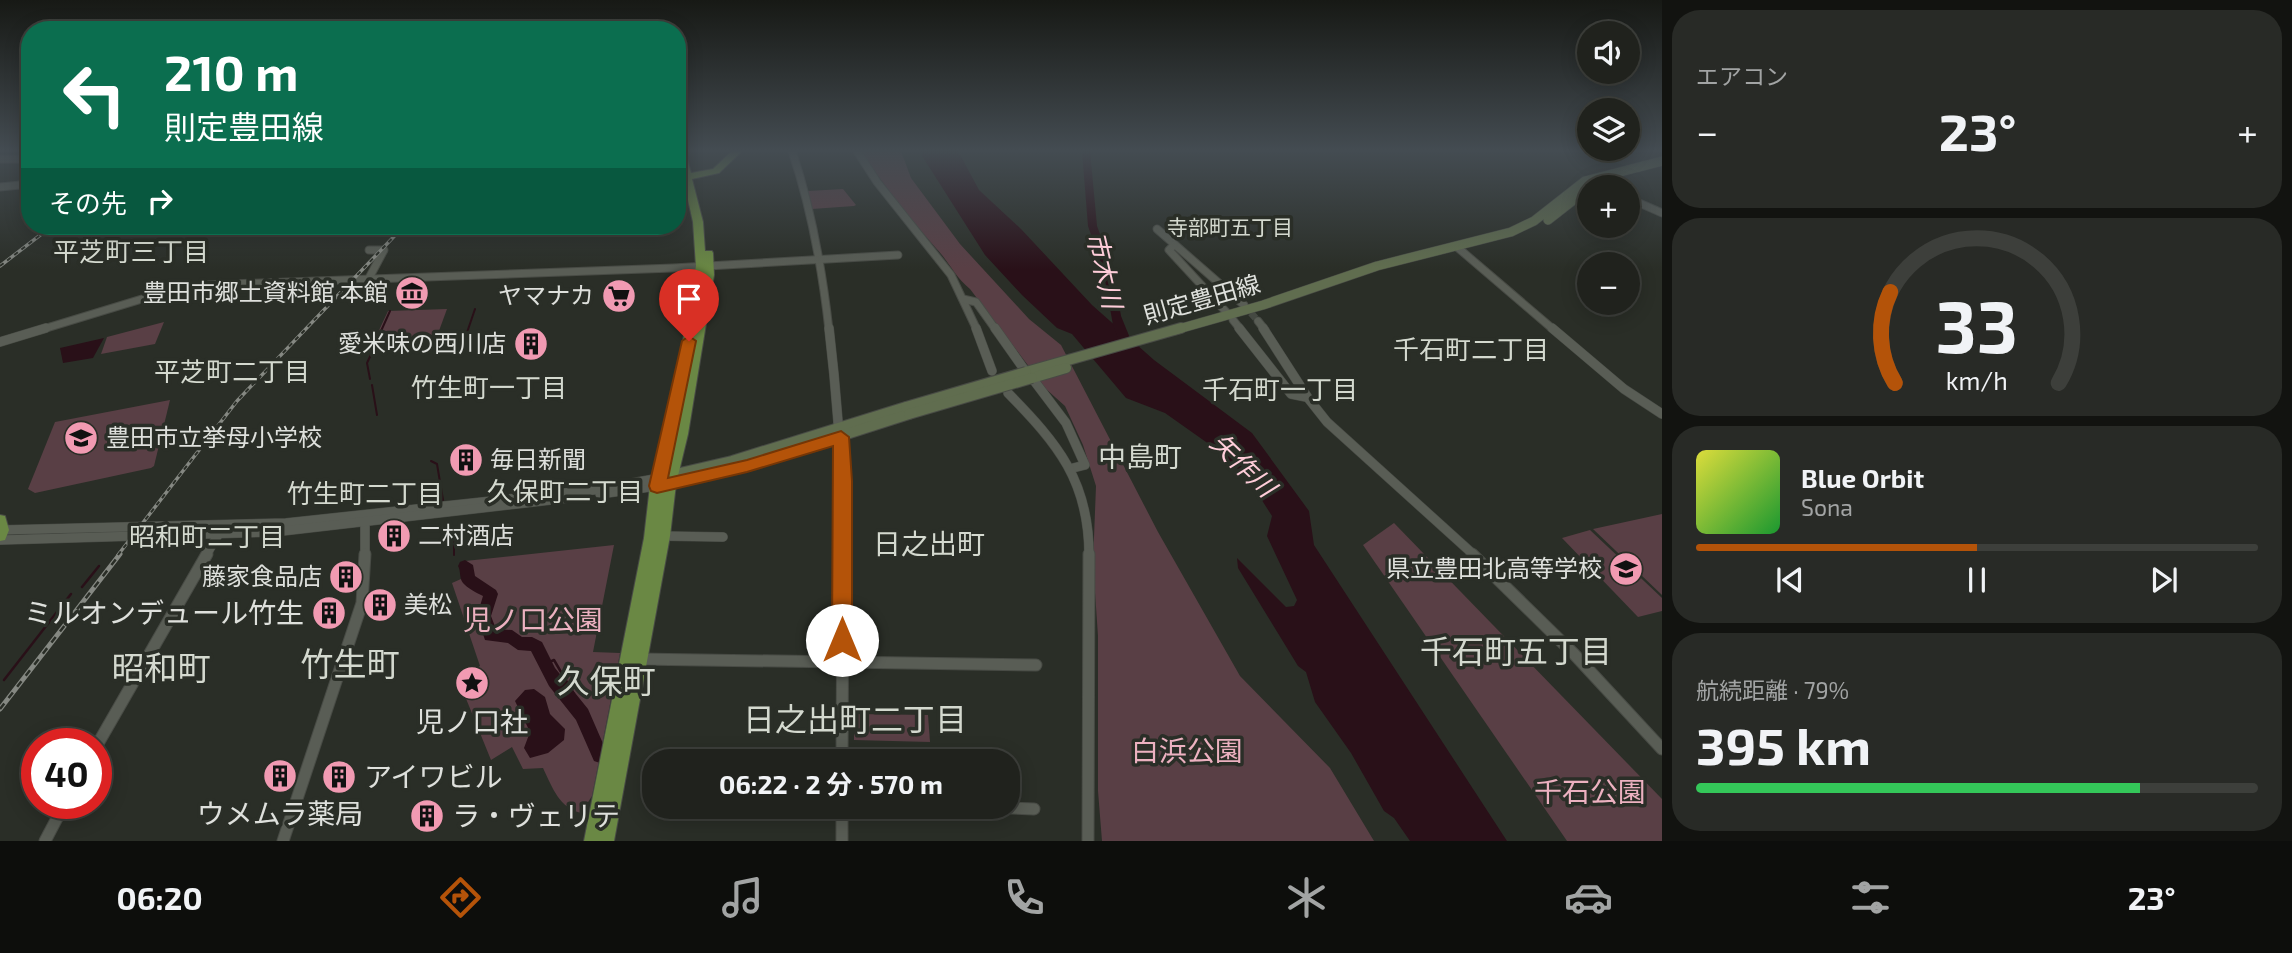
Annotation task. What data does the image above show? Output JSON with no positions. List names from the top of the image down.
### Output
{
  "streets": {
    "main road": ["則定豊田線"]
  },
  "districts": [
    "寺部町五丁目",
    "平芝町三丁目",
    "千石町二丁目",
    "平芝町二丁目",
    "竹生町一丁目",
    "千石町一丁目",
    "中島町",
    "久保町二丁目",
    "竹生町二丁目",
    "昭和町二丁目",
    "日之出町",
    "千石町五丁目",
    "竹生町",
    "昭和町",
    "久保町",
    "日之出町二丁目"
  ],
  "water": ["市木川", "矢作川"],
  "parks": ["児ノ口公園", "白浜公園", "千石公園"],
  "places": {
    "museum": ["豊田市郷土資料館 本館"],
    "supermarket": ["ヤマナカ"],
    "building": [
      "愛米味の西川店",
      "毎日新聞",
      "二村酒店",
      "藤家食品店",
      "美松",
      "ミルオンデュール竹生",
      "ウメムラ薬局",
      "アイワビル",
      "ラ・ヴェリテ"
    ],
    "school or university": ["豊田市立挙母小学校", "県立豊田北高等学校"],
    "place": ["児ノ口社"]
  },
  "page": {
    "tile": [
      "エアコン",
      ["航続距離 · 79%", "395 km"]
    ],
    "map_buttons": ["+", "−"],
    "turn": ["210 m", "則定豊田線"],
    "heat": ["−", "23°", "+"],
    "then": "その先",
    "song": ["Blue Orbit", "Sona"],
    "limit": "40",
    "trip": "06:22 · 2 分 · 570 m",
    "tabs": ["06:20", "23°"],
    "gauge": ["33", "km/h"]
  }
}
